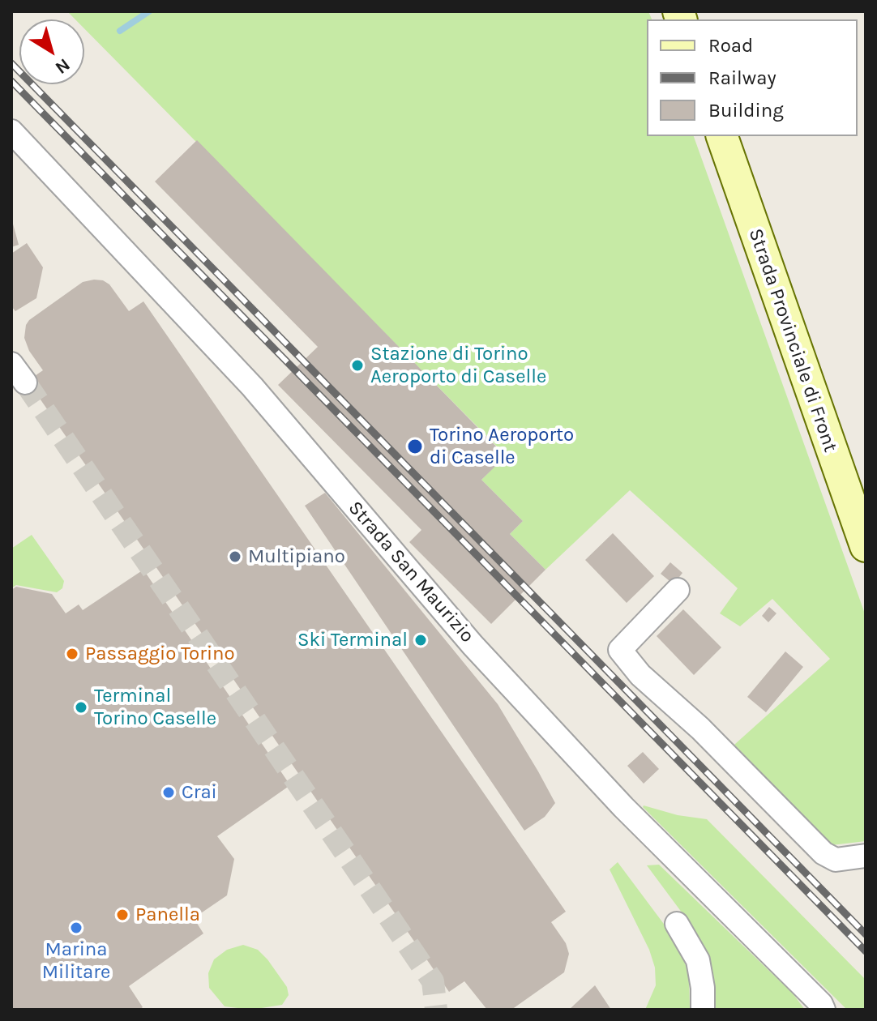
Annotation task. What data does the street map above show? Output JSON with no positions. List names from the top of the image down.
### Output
{
  "streets": {
    "main road": ["Strada Provinciale di Front"],
    "street": ["Strada San Maurizio"]
  },
  "places": [
    "Stazione di Torino Aeroporto di Caselle",
    "Torino Aeroporto di Caselle",
    "Multipiano",
    "Ski Terminal",
    "Passaggio Torino",
    "Terminal Torino Caselle",
    "Crai",
    "Panella",
    "Marina Militare"
  ],
  "legend": ["Road", "Railway", "Building"],
  "north": "bottom right"
}
